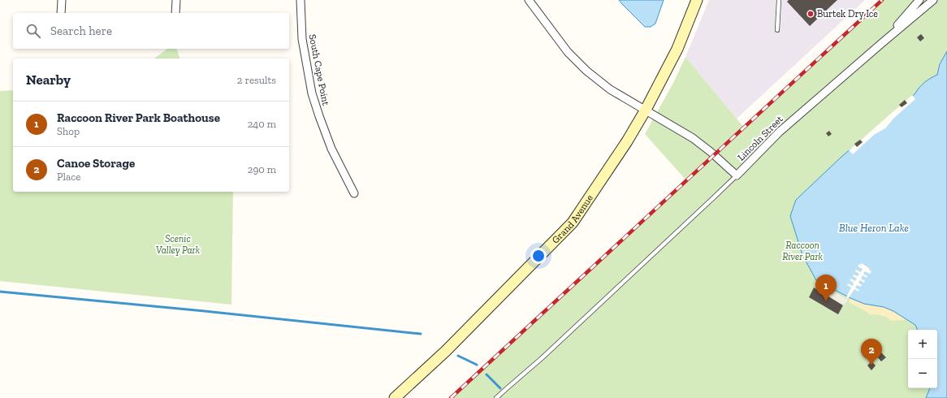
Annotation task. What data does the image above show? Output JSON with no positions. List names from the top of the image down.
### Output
{
  "streets": {
    "main road": ["Grand Avenue"],
    "street": ["South Cape Point", "Lincoln Street"]
  },
  "crossings": [
    ["Lincoln Street", "Grand Avenue"]
  ],
  "water": ["Blue Heron Lake"],
  "parks": ["Scenic Valley Park", "Raccoon River Park"],
  "places": ["Burtek Dry Ice"],
  "page": {
    "search": "Search here",
    "heading": ["Nearby", "2 results"],
    "list": [
      {
        "mark": "1",
        "name": "Raccoon River Park Boathouse",
        "note": "Shop",
        "value": "240 m"
      },
      {
        "mark": "2",
        "name": "Canoe Storage",
        "note": "Place",
        "value": "290 m"
      }
    ],
    "pins": ["1", "2"],
    "map_buttons": ["+", "−"]
  }
}
